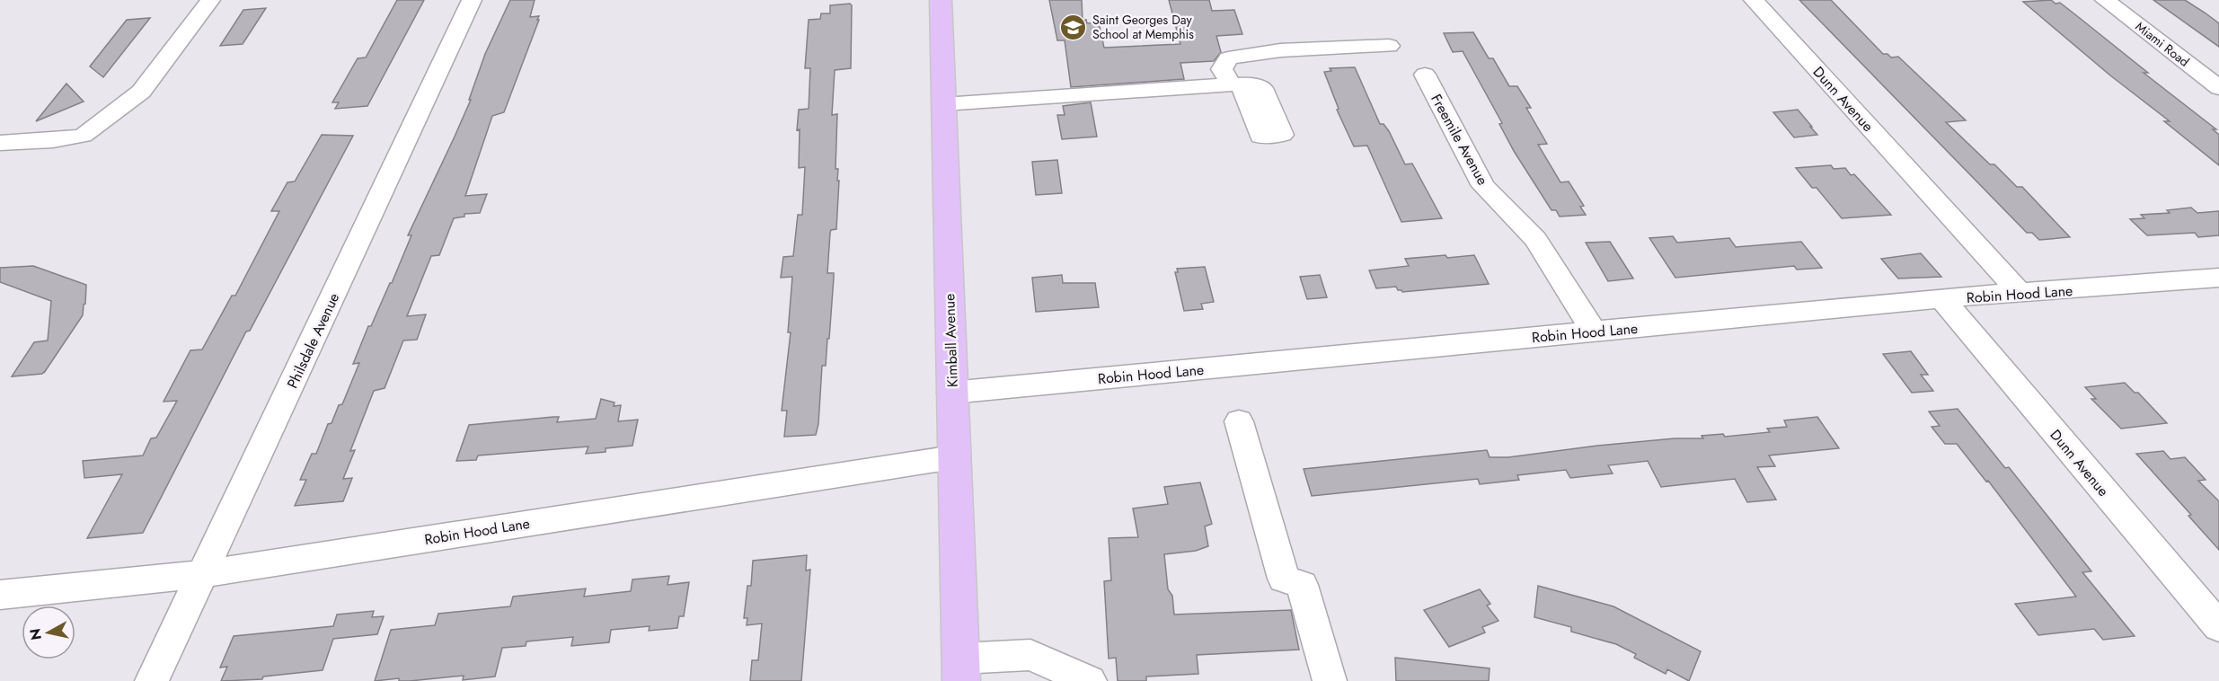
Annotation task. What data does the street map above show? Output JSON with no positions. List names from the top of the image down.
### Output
{
  "streets": {
    "main road": ["Kimball Avenue"],
    "street": [
      "Miami Road",
      "Dunn Avenue",
      "Freemile Avenue",
      "Robin Hood Lane",
      "Philsdale Avenue"
    ]
  },
  "crossings": [
    ["Dunn Avenue", "Robin Hood Lane"],
    ["Freemile Avenue", "Robin Hood Lane"],
    ["Robin Hood Lane", "Philsdale Avenue"],
    ["Robin Hood Lane", "Kimball Avenue"]
  ],
  "places": {
    "school or university": ["Saint Georges Day School at Memphis"]
  },
  "north": "left"
}
